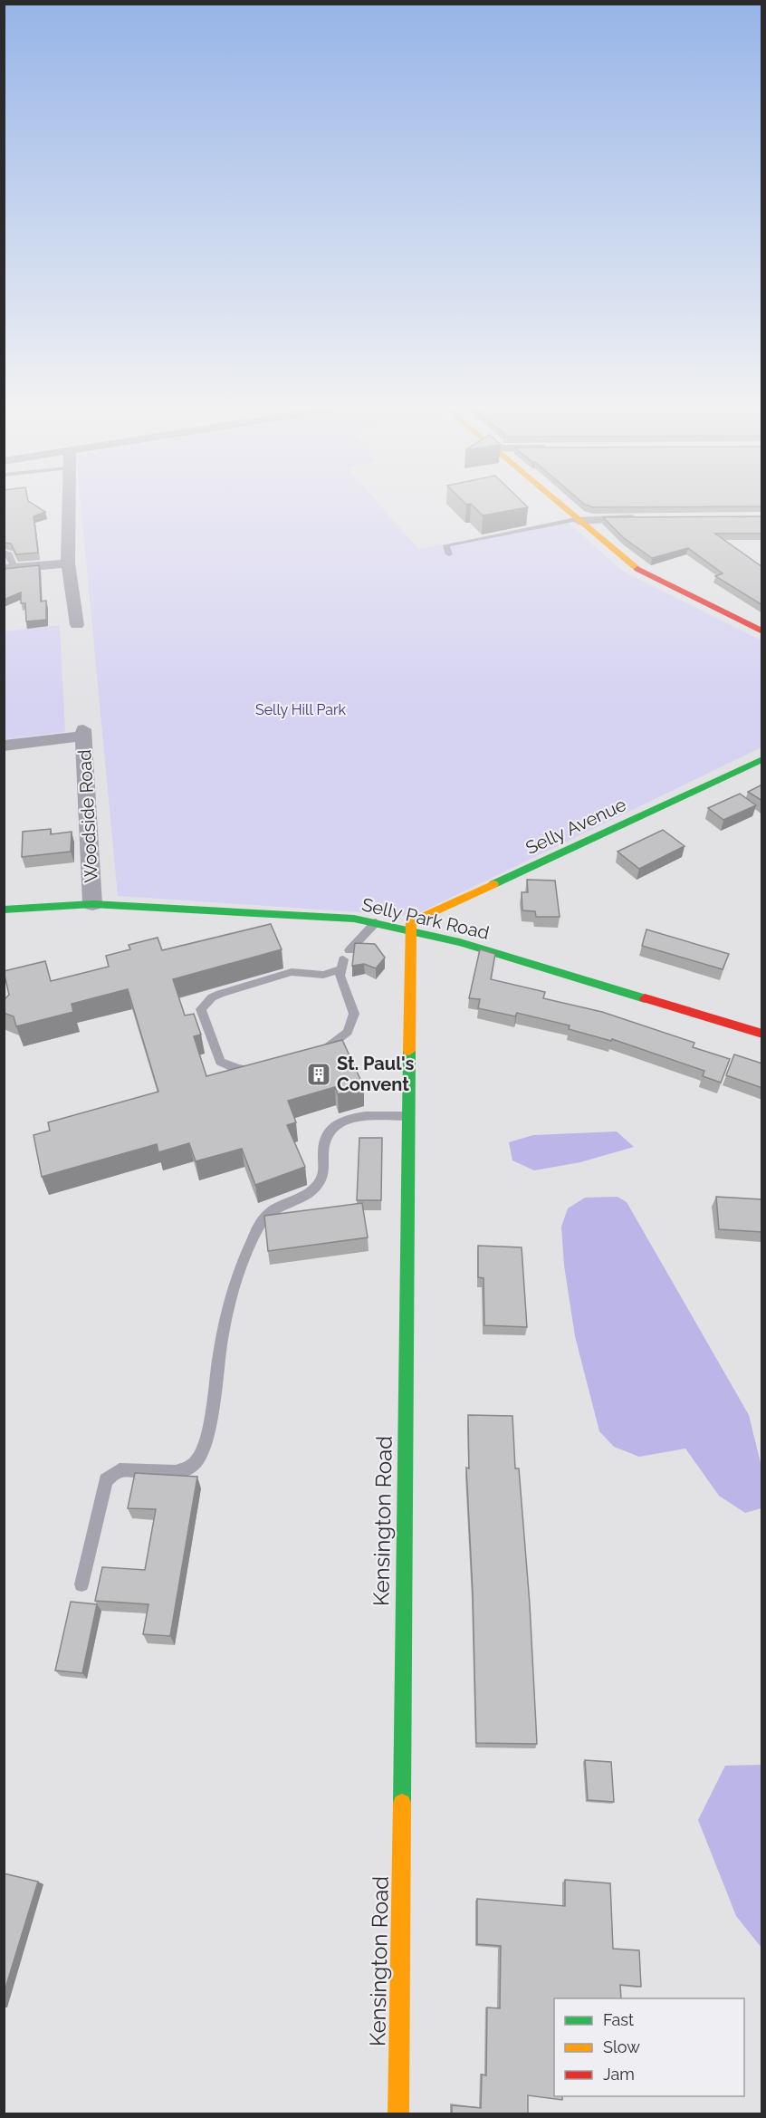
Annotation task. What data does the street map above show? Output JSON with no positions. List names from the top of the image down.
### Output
{
  "streets": {
    "street": [
      "Woodside Road",
      "Selly Avenue",
      "Selly Park Road",
      "Kensington Road"
    ]
  },
  "crossings": [
    ["Woodside Road", "Selly Park Road"],
    ["Selly Avenue", "Selly Park Road"],
    ["Selly Avenue", "Kensington Road"],
    ["Selly Park Road", "Kensington Road"]
  ],
  "parks": ["Selly Hill Park"],
  "places": {
    "building": ["St. Paul's Convent"]
  },
  "legend": ["Fast", "Slow", "Jam"]
}
